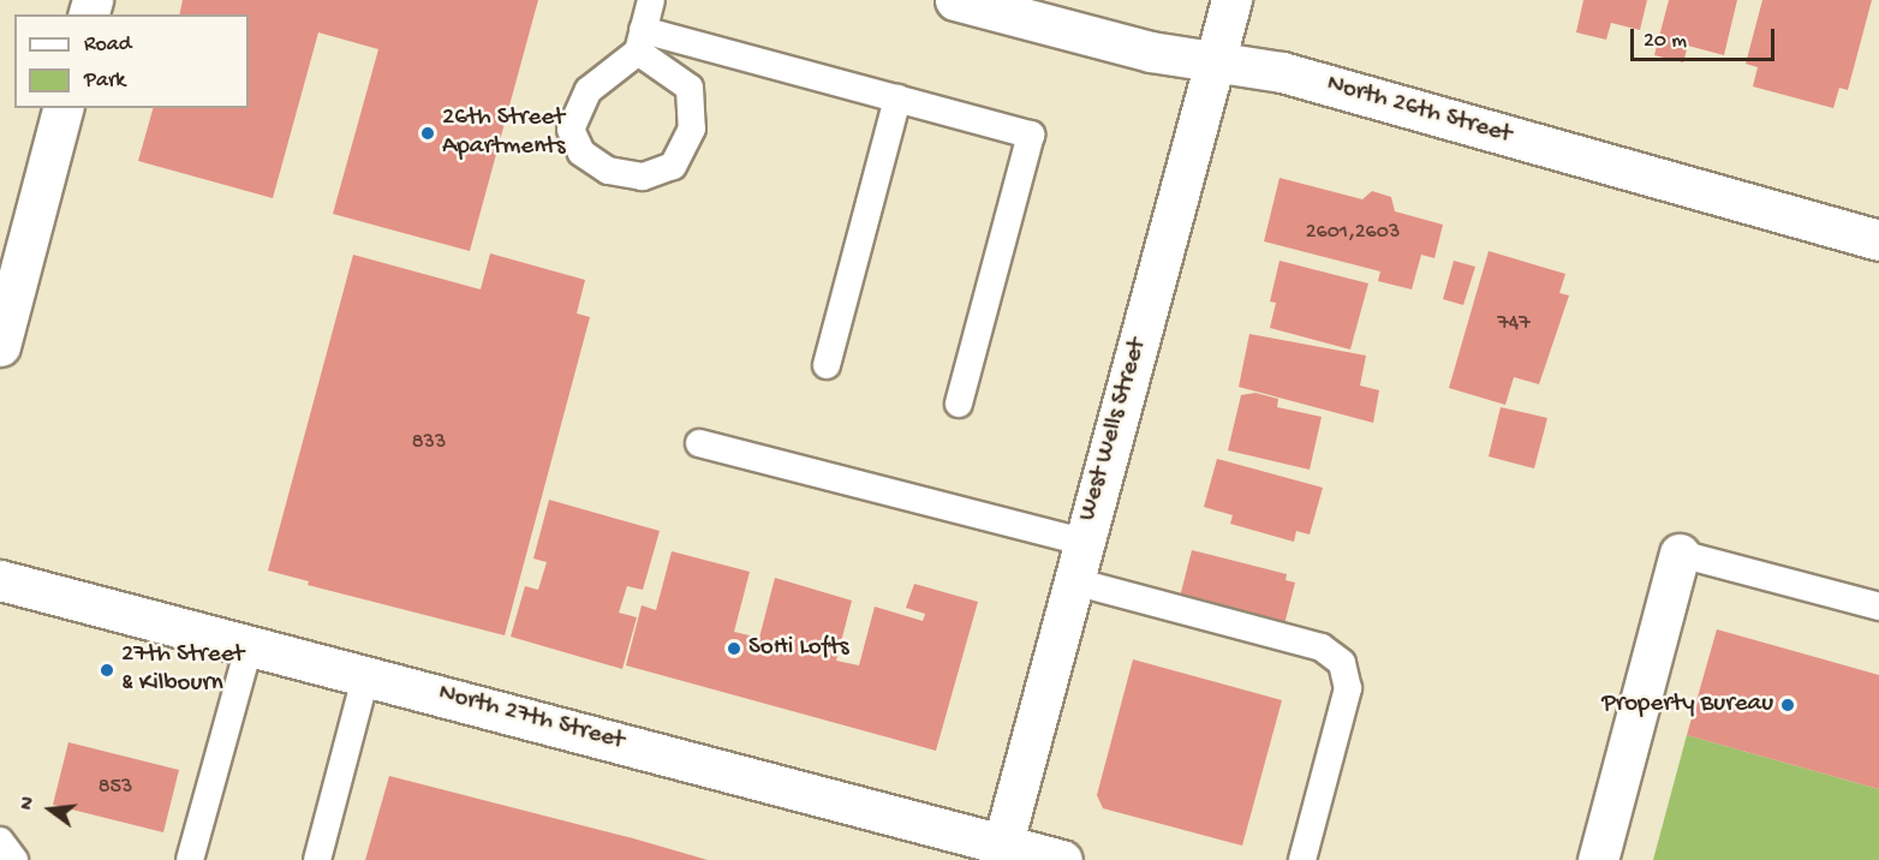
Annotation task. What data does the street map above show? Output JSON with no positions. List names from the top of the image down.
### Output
{
  "streets": {
    "street": ["North 26th Street", "West Wells Street", "North 27th Street"]
  },
  "crossings": [
    ["North 26th Street", "West Wells Street"],
    ["West Wells Street", "North 27th Street"]
  ],
  "places": [
    "26th Street Apartments",
    "SoHi Lofts",
    "27th Street & Kilbourn",
    "Property Bureau"
  ],
  "house_numbers": [
    "2601,2603",
    "747",
    "833",
    "853"
  ],
  "legend": ["Road", "Park"],
  "scale_bar": "20 m",
  "north": "left"
}
